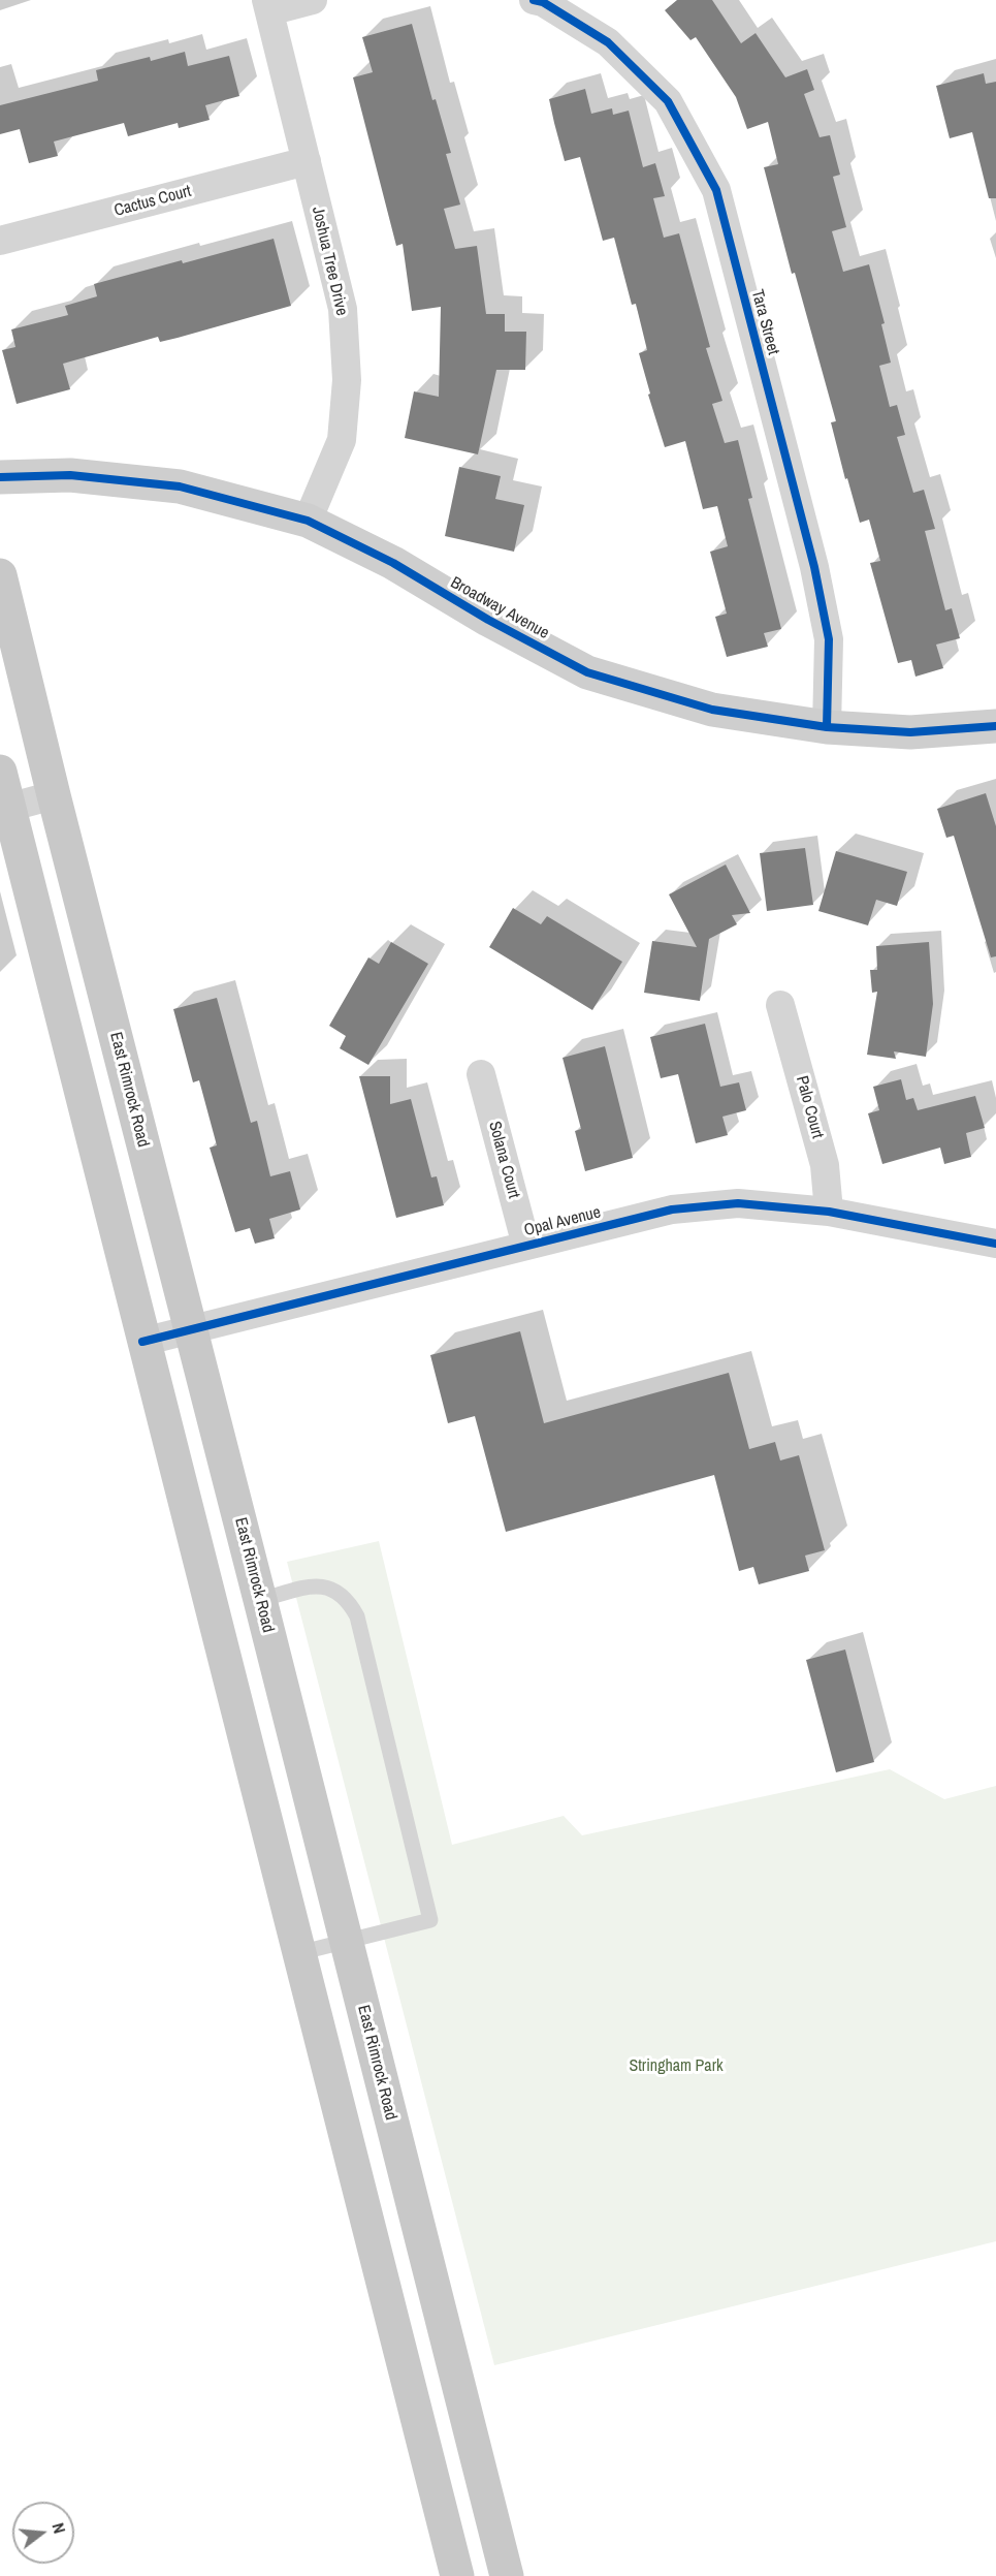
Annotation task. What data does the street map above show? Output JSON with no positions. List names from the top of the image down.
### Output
{
  "streets": {
    "main road": ["East Rimrock Road"],
    "street": [
      "Cactus Court",
      "Joshua Tree Drive",
      "Tara Street",
      "Broadway Avenue",
      "Palo Court",
      "Solana Court",
      "Opal Avenue"
    ]
  },
  "crossings": [
    ["Cactus Court", "Joshua Tree Drive"],
    ["Joshua Tree Drive", "Broadway Avenue"],
    ["Tara Street", "Broadway Avenue"],
    ["East Rimrock Road", "Opal Avenue"],
    ["Palo Court", "Opal Avenue"],
    ["Solana Court", "Opal Avenue"]
  ],
  "parks": ["Stringham Park"],
  "north": "right"
}
